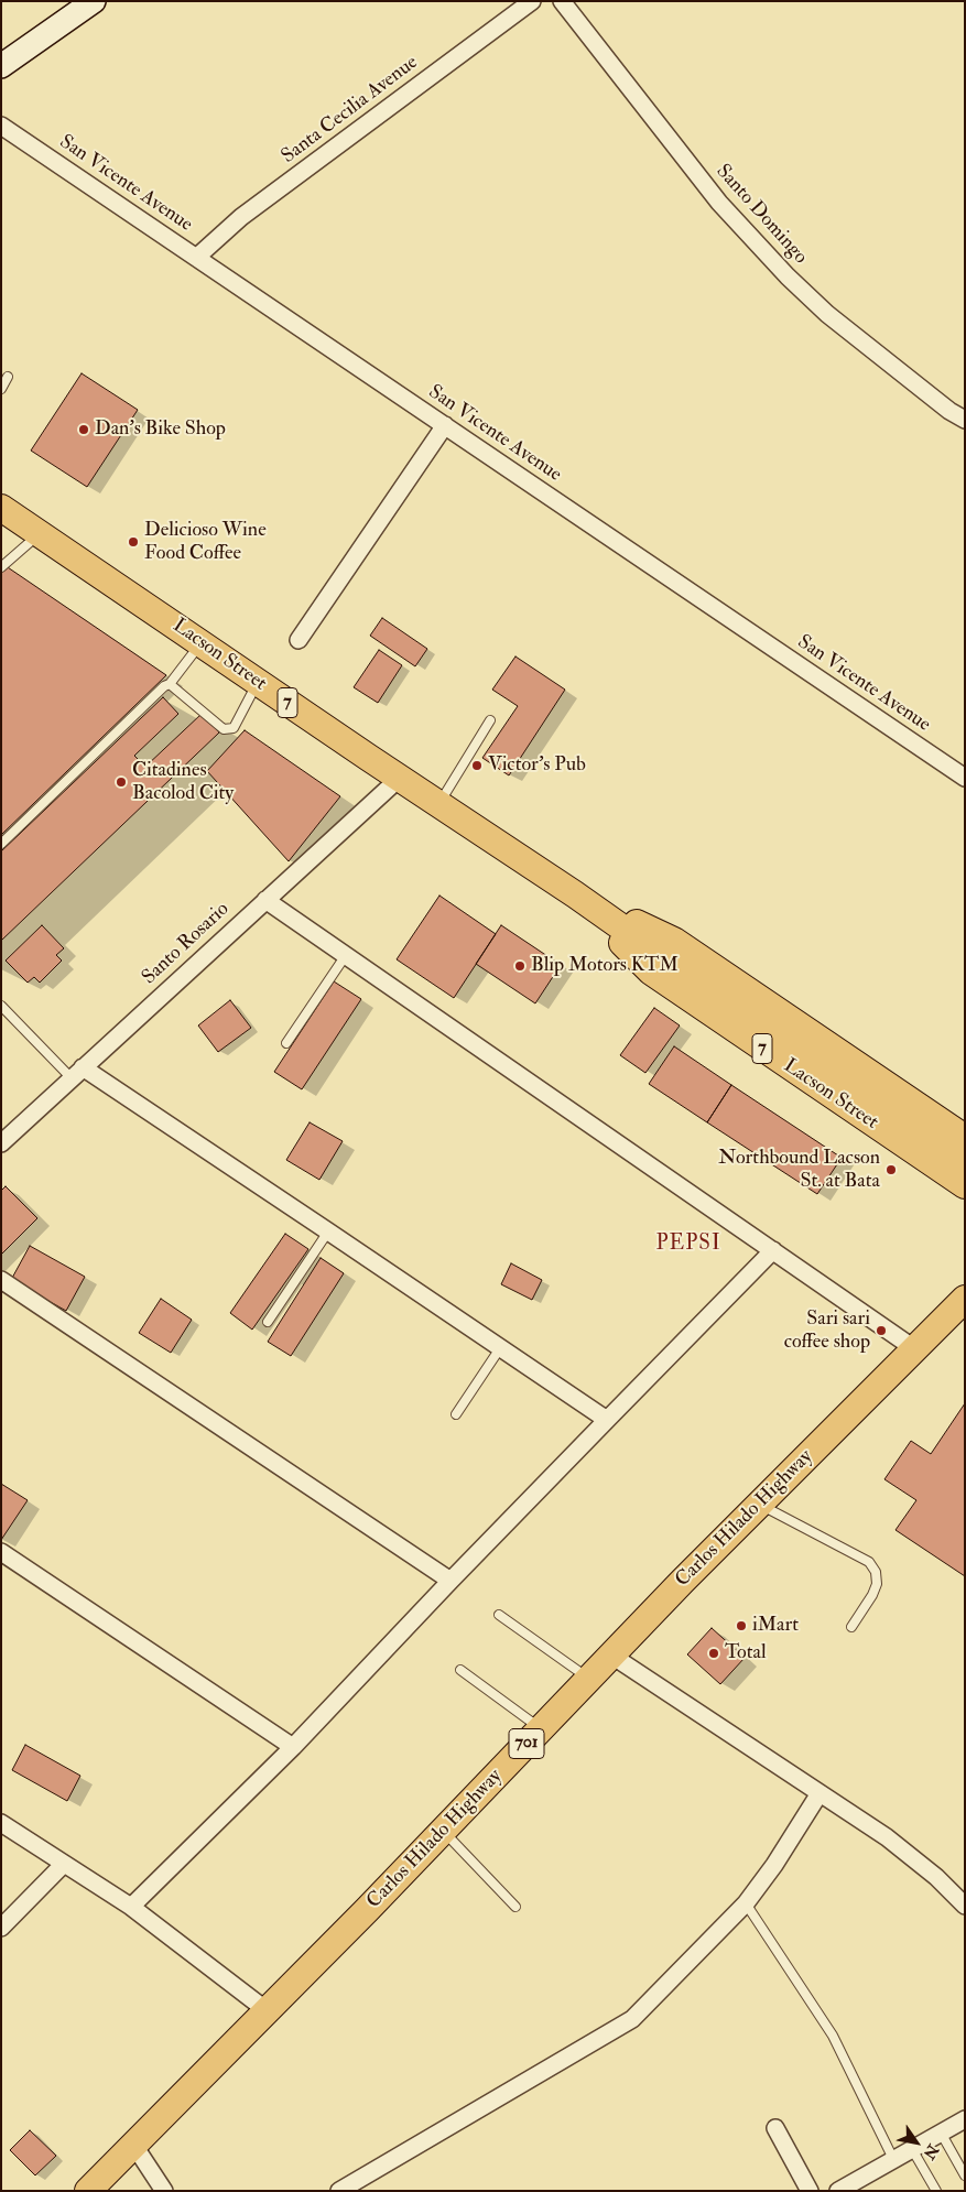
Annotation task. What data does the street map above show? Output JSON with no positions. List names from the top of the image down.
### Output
{
  "streets": {
    "main road": [
      "Lacson Street",
      "7",
      "Carlos Hilado Highway",
      "701"
    ],
    "street": [
      "Santa Cecilia Avenue",
      "San Vicente Avenue",
      "Santo Domingo",
      "Santo Rosario"
    ]
  },
  "crossings": [
    ["Santa Cecilia Avenue", "San Vicente Avenue"],
    ["Lacson Street", "Santo Rosario"]
  ],
  "districts": ["PEPSI"],
  "places": [
    "Dan's Bike Shop",
    "Delicioso Wine Food Coffee",
    "Victor's Pub",
    "Citadines Bacolod City",
    "Blip Motors KTM",
    "Northbound Lacson St. at Bata",
    "Sari sari coffee shop",
    "iMart",
    "Total"
  ],
  "north": "bottom right"
}
